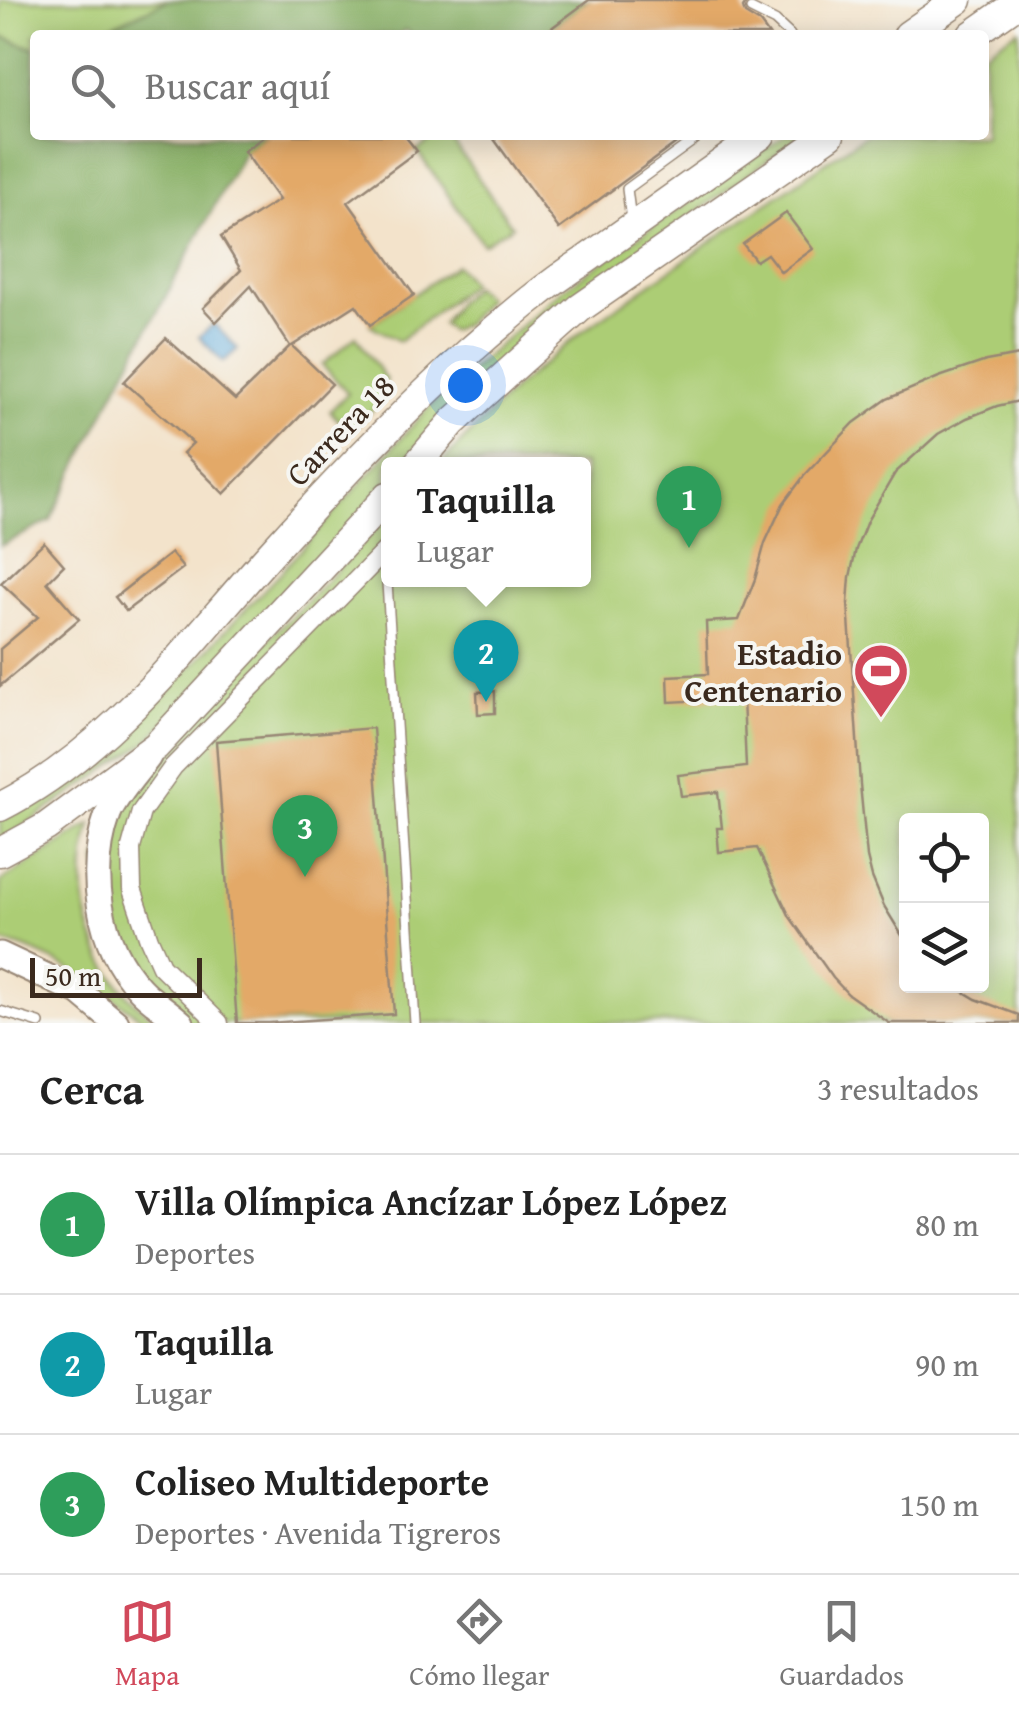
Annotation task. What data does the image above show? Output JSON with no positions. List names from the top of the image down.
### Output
{
  "streets": {
    "main road": ["Carrera 18"]
  },
  "places": {
    "sports": ["Estadio Centenario"]
  },
  "scale_bar": "50 m",
  "page": {
    "search": "Buscar aquí",
    "popup": ["Taquilla", "Lugar"],
    "pins": ["1", "2", "3"],
    "scale": "50 m",
    "heading": ["Cerca", "3 resultados"],
    "list": [
      {
        "mark": "1",
        "name": "Villa Olímpica Ancízar López López",
        "note": "Deportes",
        "value": "80 m"
      },
      {
        "mark": "2",
        "name": "Taquilla",
        "note": "Lugar",
        "value": "90 m"
      },
      {
        "mark": "3",
        "name": "Coliseo Multideporte",
        "note": "Deportes · Avenida Tigreros",
        "value": "150 m"
      }
    ],
    "nav": ["Mapa", "Cómo llegar", "Guardados"]
  }
}
